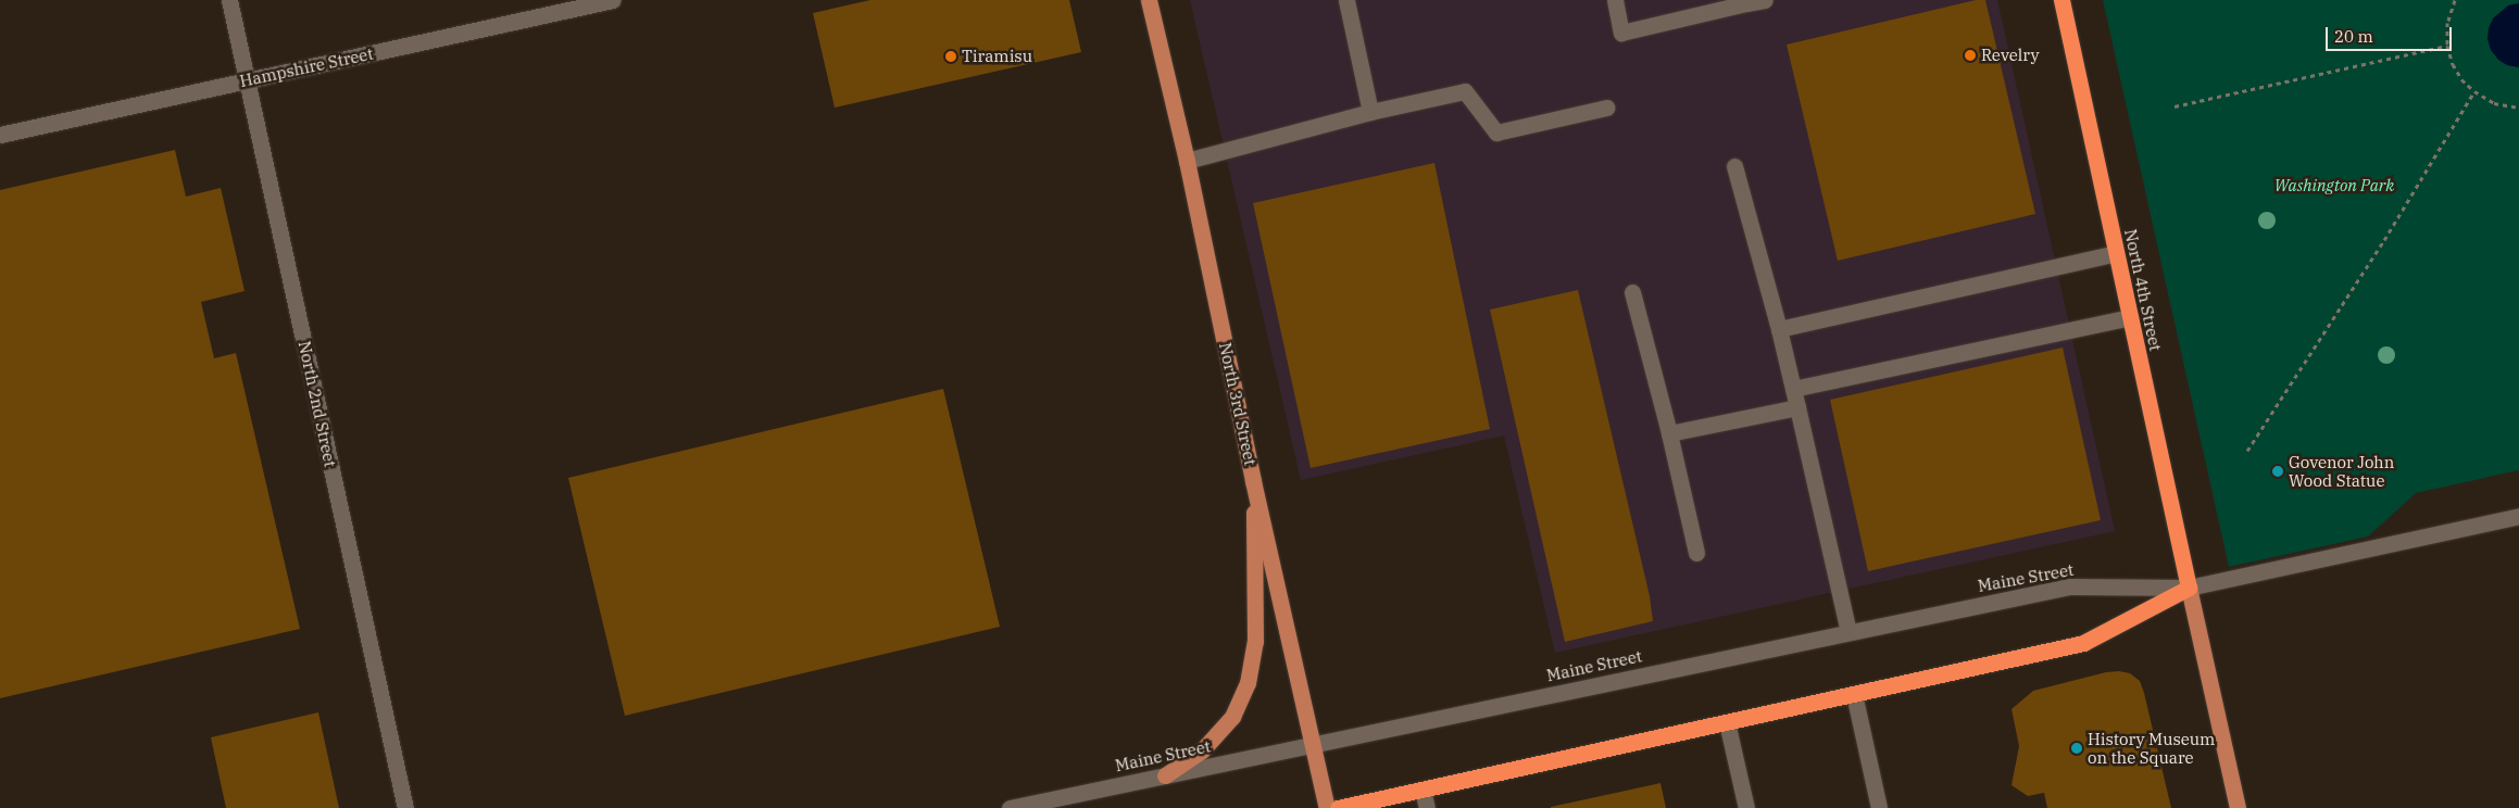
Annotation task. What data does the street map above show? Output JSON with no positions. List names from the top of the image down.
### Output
{
  "streets": {
    "highway": ["North 4th Street", "Maine Street"],
    "main road": ["North 3rd Street"],
    "street": ["Hampshire Street", "North 2nd Street"]
  },
  "crossings": [
    ["Hampshire Street", "North 2nd Street"],
    ["North 4th Street", "Maine Street"],
    ["North 3rd Street", "Maine Street"]
  ],
  "parks": ["Washington Park"],
  "places": [
    "Revelry",
    "Tiramisu",
    "Govenor John Wood Statue",
    "History Museum on the Square"
  ],
  "scale_bar": "20 m"
}
